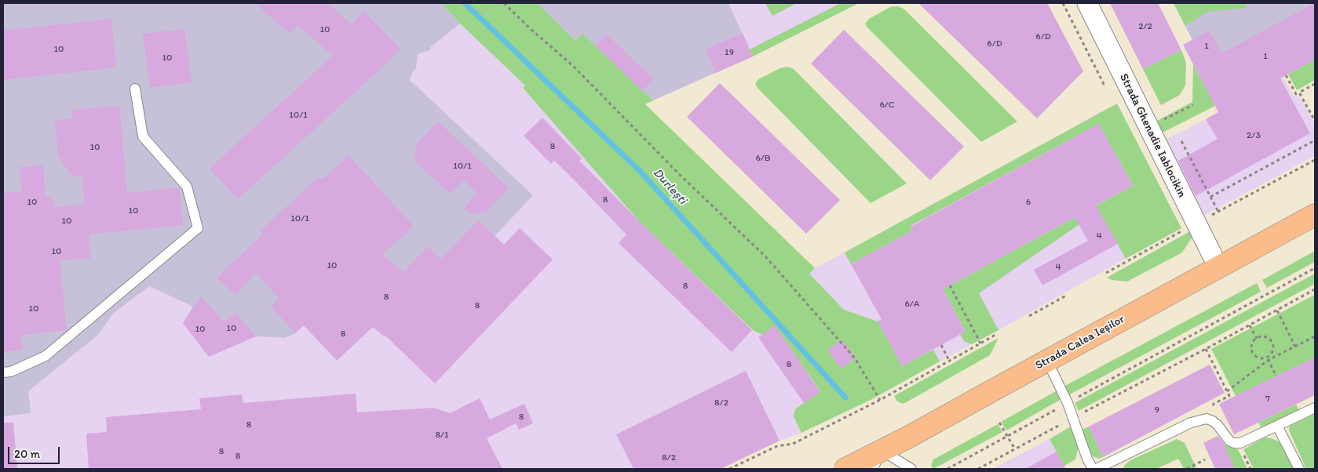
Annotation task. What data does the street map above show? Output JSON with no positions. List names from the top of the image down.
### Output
{
  "streets": {
    "main road": ["Strada Calea Ieșilor"],
    "street": ["Strada Ghenadie Iablocikin"]
  },
  "crossings": [
    ["Strada Ghenadie Iablocikin", "Strada Calea Ieșilor"]
  ],
  "water": ["Durlești"],
  "house_numbers": [
    "2/2",
    "10",
    "6/D",
    "6/D",
    "1",
    "10",
    "19",
    "1",
    "10",
    "6/C",
    "10/1",
    "2/3",
    "8",
    "10",
    "6/B",
    "10/1",
    "8",
    "10",
    "6",
    "10",
    "10/1",
    "10",
    "4",
    "10",
    "10",
    "4",
    "8",
    "8",
    "6/A",
    "8",
    "10",
    "10",
    "10",
    "8",
    "8",
    "7",
    "8/2",
    "9",
    "8",
    "8",
    "8/1",
    "8",
    "8",
    "8/2"
  ],
  "scale_bar": "20 m"
}
